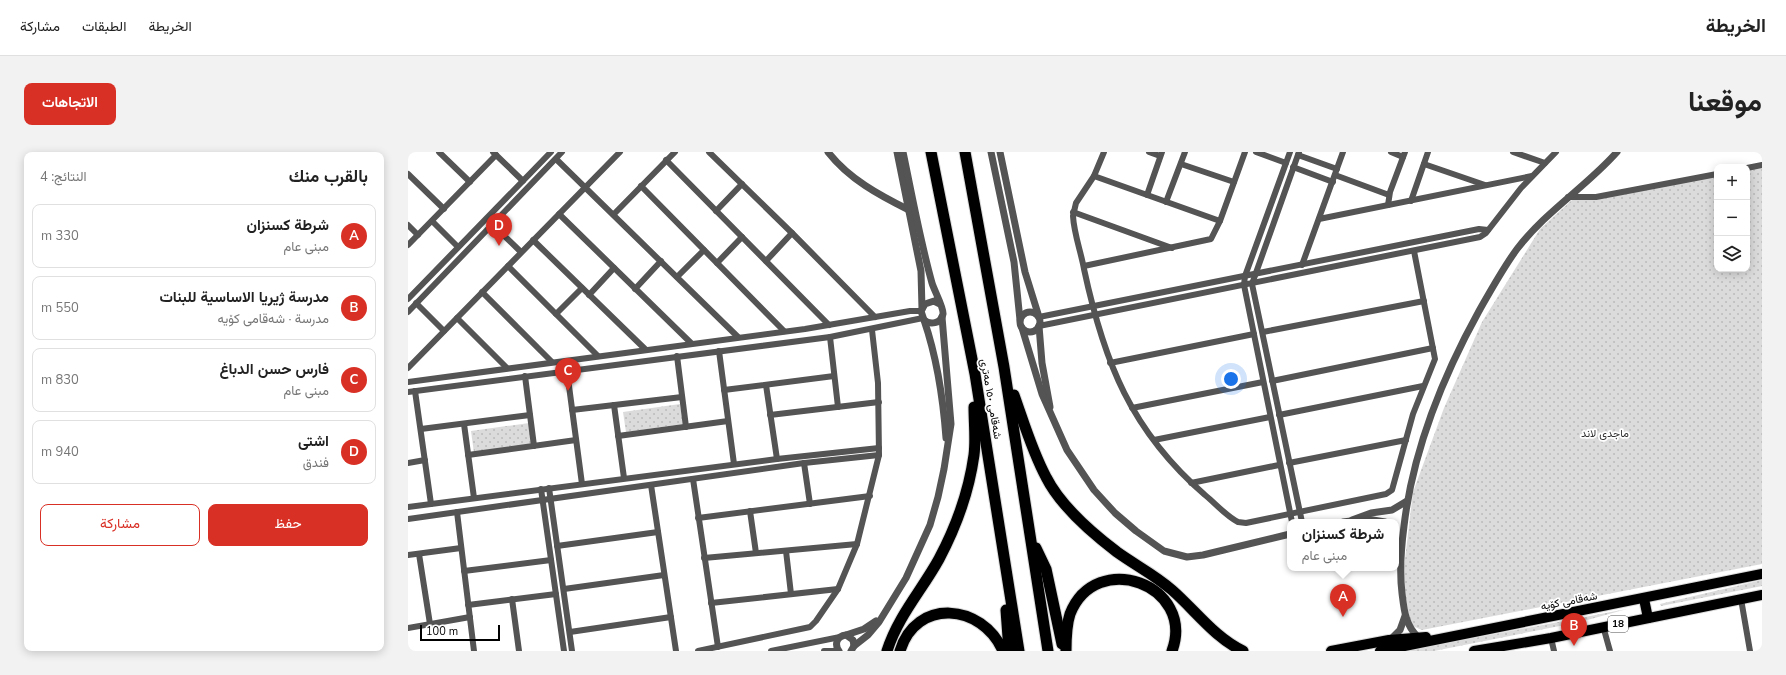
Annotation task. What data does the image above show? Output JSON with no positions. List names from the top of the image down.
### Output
{
  "streets": {
    "highway": ["شەقامی ١٥٠ مەتری", "شەقامی کۆیە", "18"]
  },
  "parks": ["ماجدی لاند"],
  "scale_bar": "100 m",
  "page": {
    "header": "الخريطة",
    "nav": ["الخريطة", "الطبقات", "مشاركة"],
    "title": "موقعنا",
    "buttons": [
      "الاتجاهات",
      ["حفظ", "مشاركة"]
    ],
    "heading": ["بالقرب منك", "النتائج: 4"],
    "map_buttons": ["+", "−"],
    "list": [
      {
        "mark": "A",
        "name": "شرطة كسنزان",
        "note": "مبنى عام",
        "value": "330 m"
      },
      {
        "mark": "B",
        "name": "مدرسة ژيريا الاساسية للبنات",
        "note": "مدرسة · شەقامی کۆیە",
        "value": "550 m"
      },
      {
        "mark": "C",
        "name": "فارس حسن الدباغ",
        "note": "مبنى عام",
        "value": "830 m"
      },
      {
        "mark": "D",
        "name": "اشتی",
        "note": "فندق",
        "value": "940 m"
      }
    ],
    "pins": [
      "D",
      "C",
      "A",
      "B"
    ],
    "popup": ["شرطة كسنزان", "مبنى عام"],
    "scale": "100 m"
  }
}
